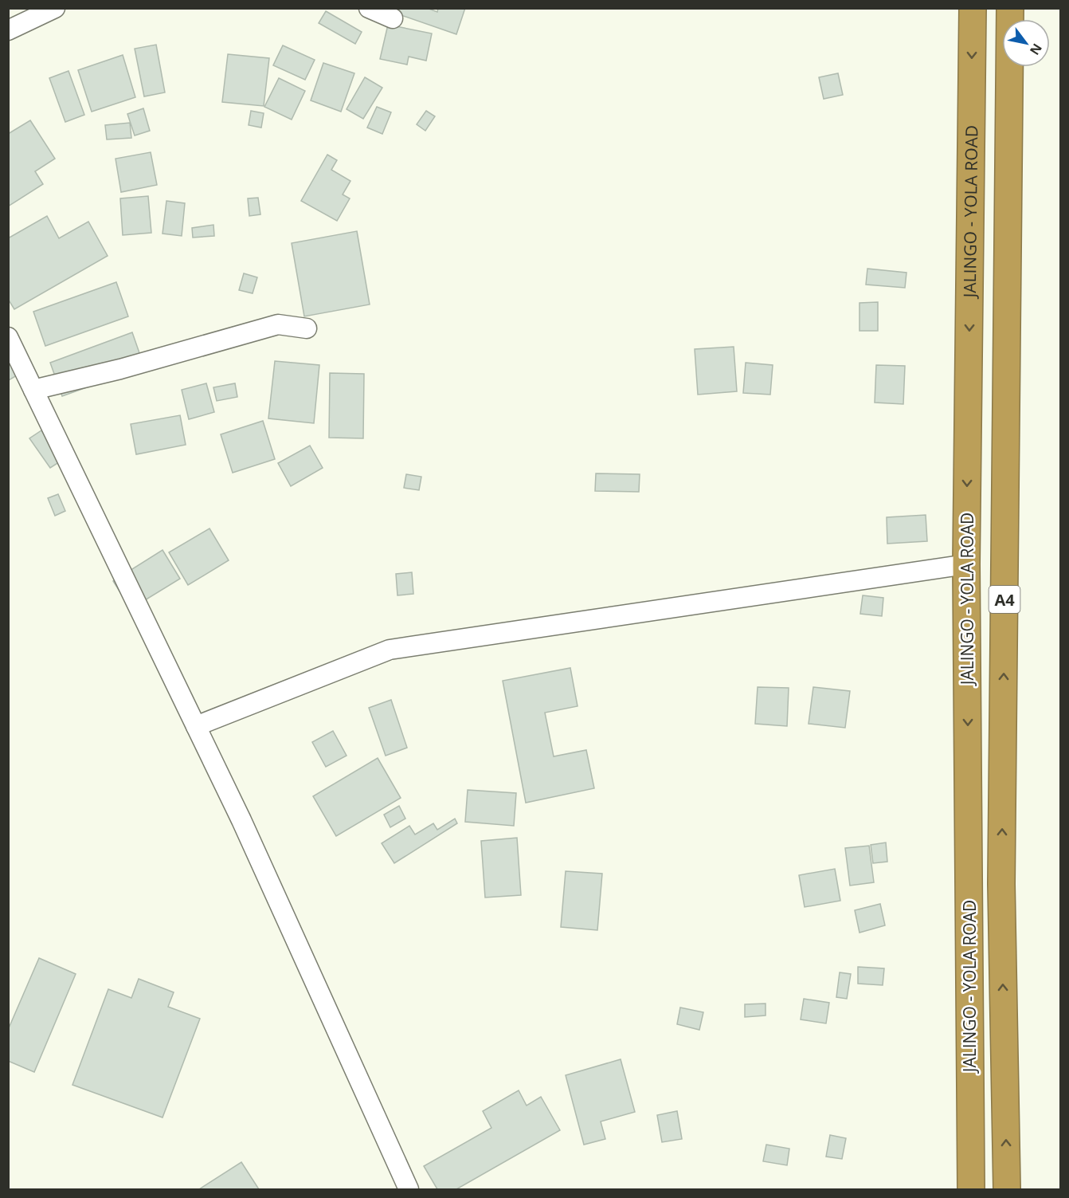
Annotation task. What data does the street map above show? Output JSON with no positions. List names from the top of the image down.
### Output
{
  "streets": {
    "highway": ["JALINGO - YOLA ROAD", "A4"]
  },
  "north": "bottom right"
}
